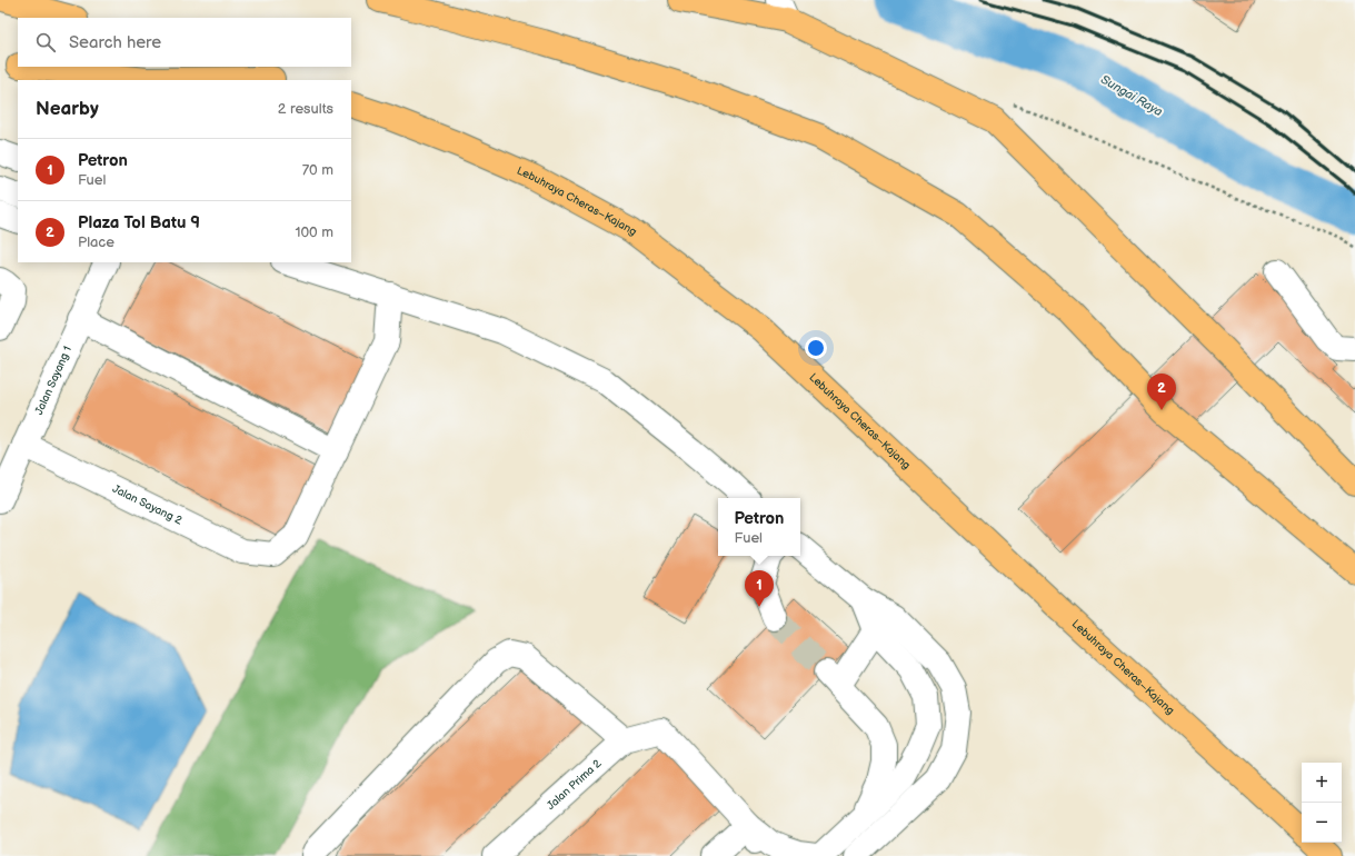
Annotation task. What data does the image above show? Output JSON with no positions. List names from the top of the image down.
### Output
{
  "streets": {
    "highway": ["Lebuhraya Cheras–Kajang"],
    "street": ["Jalan Sayang 1", "Jalan Sayang 2", "Jalan Prima 2"]
  },
  "crossings": [
    ["Jalan Sayang 1", "Jalan Sayang 2"]
  ],
  "water": ["Sungai Raya"],
  "page": {
    "search": "Search here",
    "heading": ["Nearby", "2 results"],
    "list": [
      {
        "mark": "1",
        "name": "Petron",
        "note": "Fuel",
        "value": "70 m"
      },
      {
        "mark": "2",
        "name": "Plaza Tol Batu 9",
        "note": "Place",
        "value": "100 m"
      }
    ],
    "pins": ["2", "1"],
    "popup": ["Petron", "Fuel"],
    "map_buttons": ["+", "−"]
  }
}
